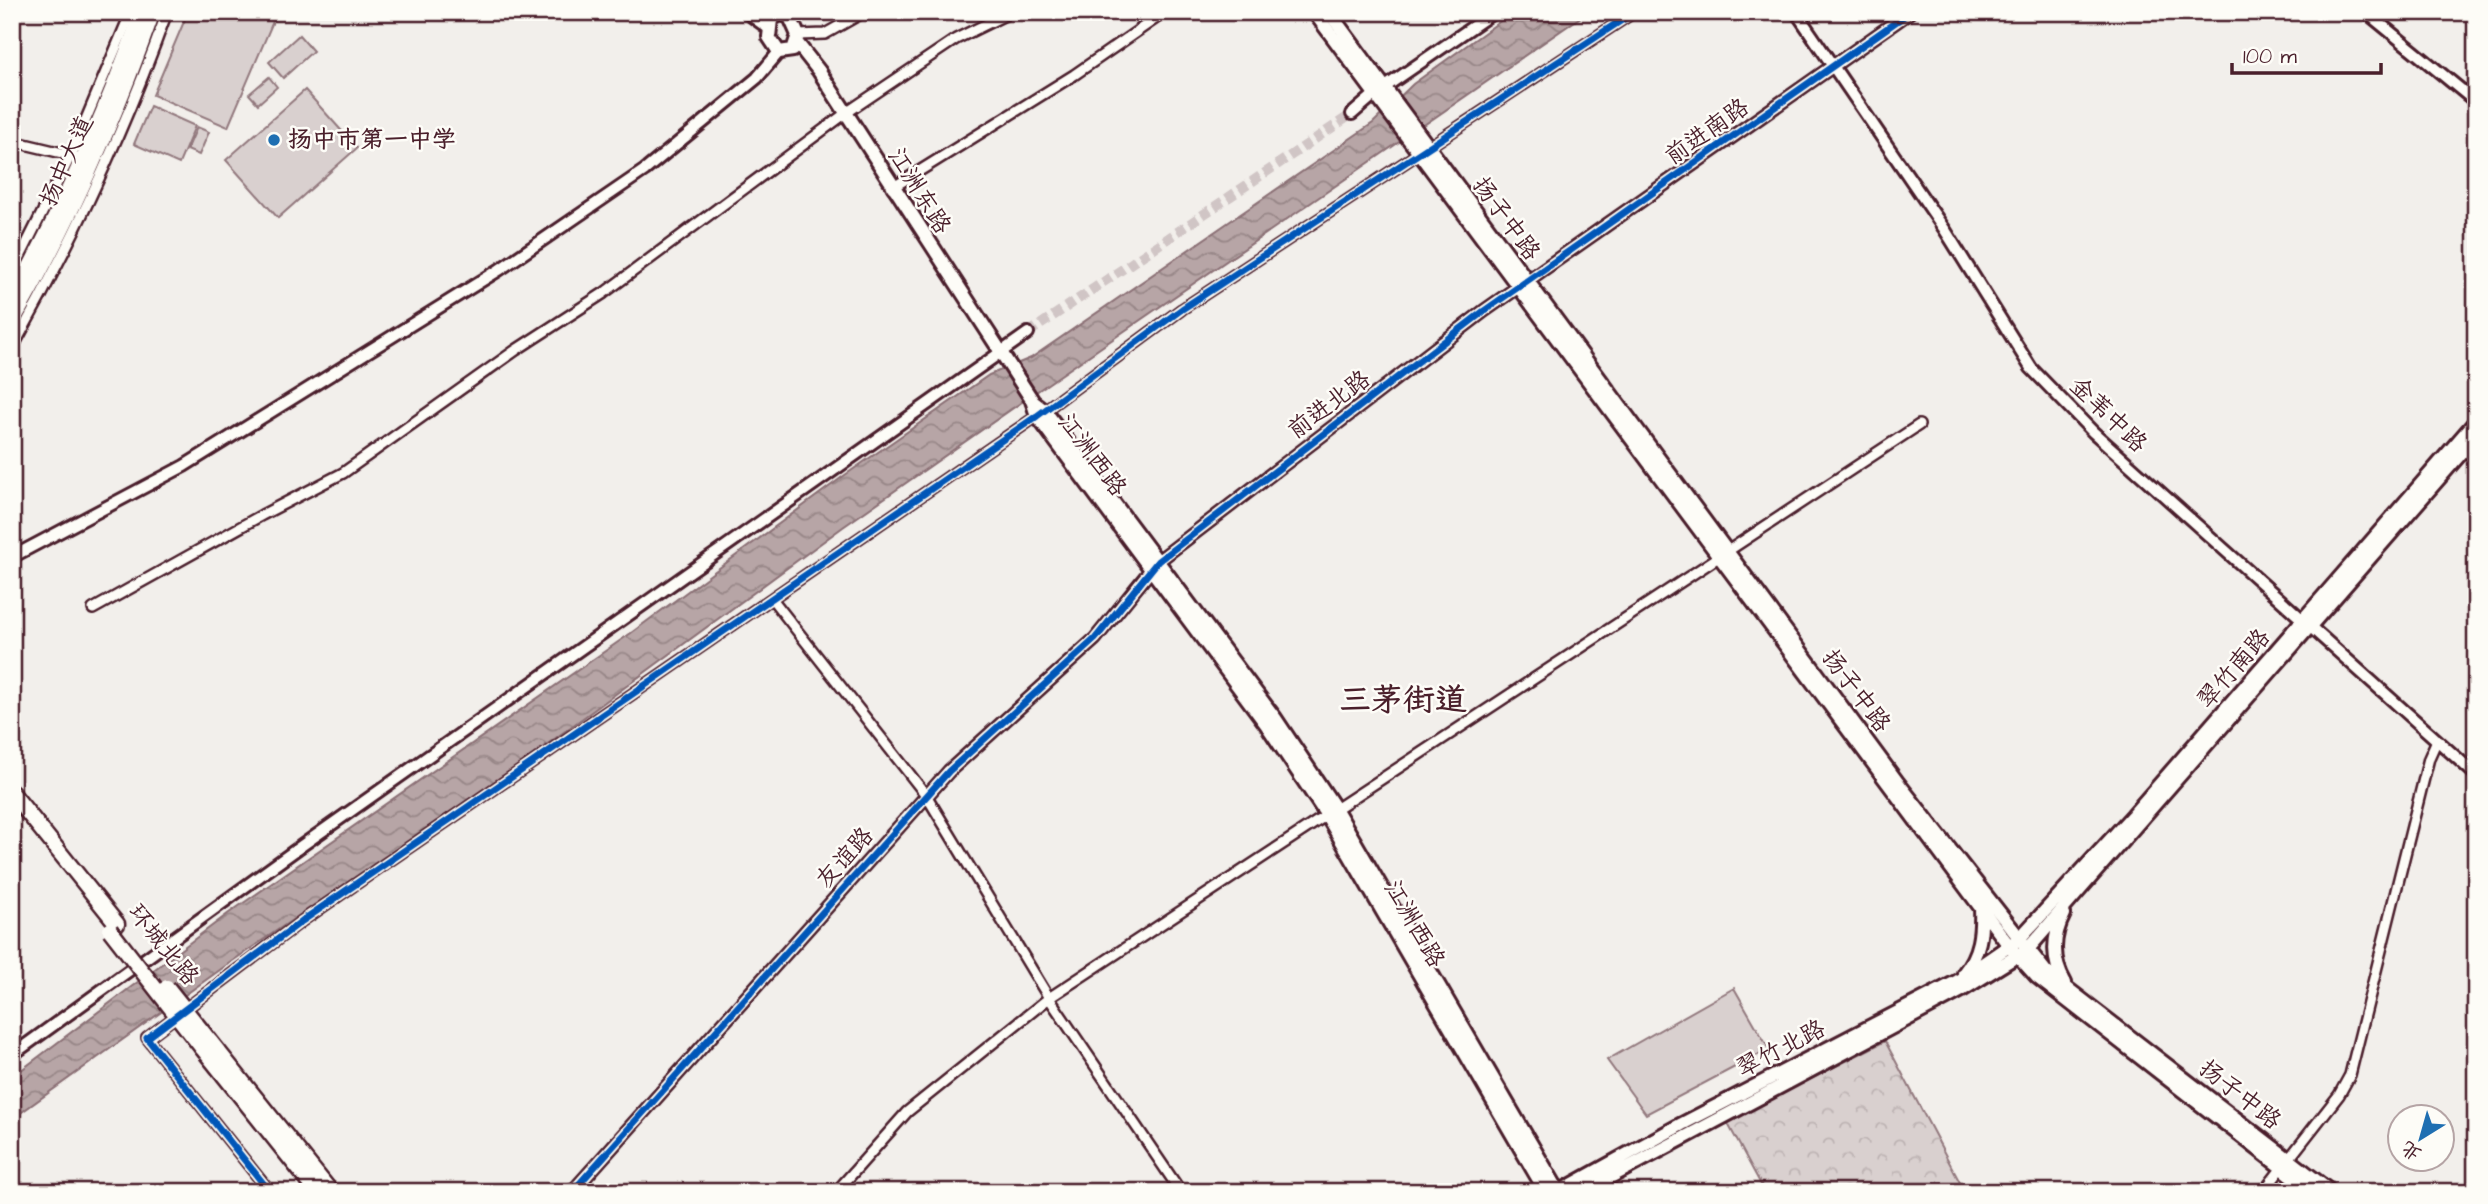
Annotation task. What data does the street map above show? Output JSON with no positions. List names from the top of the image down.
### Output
{
  "streets": {
    "main road": [
      "扬中大道",
      "江洲东路",
      "扬子中路",
      "江洲西路",
      "翠竹南路",
      "环城北路",
      "翠竹北路"
    ],
    "street": [
      "前进南路",
      "前进北路",
      "金苇中路",
      "友谊路"
    ]
  },
  "crossings": [
    ["前进南路", "扬子中路"],
    ["前进南路", "前进北路"],
    ["前进南路", "金苇中路"],
    ["江洲东路", "江洲西路"],
    ["扬子中路", "前进北路"],
    ["扬子中路", "翠竹南路"],
    ["扬子中路", "翠竹北路"],
    ["前进北路", "江洲西路"],
    ["前进北路", "友谊路"],
    ["金苇中路", "翠竹南路"],
    ["江洲西路", "友谊路"],
    ["江洲西路", "翠竹北路"],
    ["翠竹南路", "翠竹北路"]
  ],
  "districts": ["三茅街道"],
  "places": ["扬中市第一中学"],
  "scale_bar": "100 m",
  "north": "bottom left"
}
